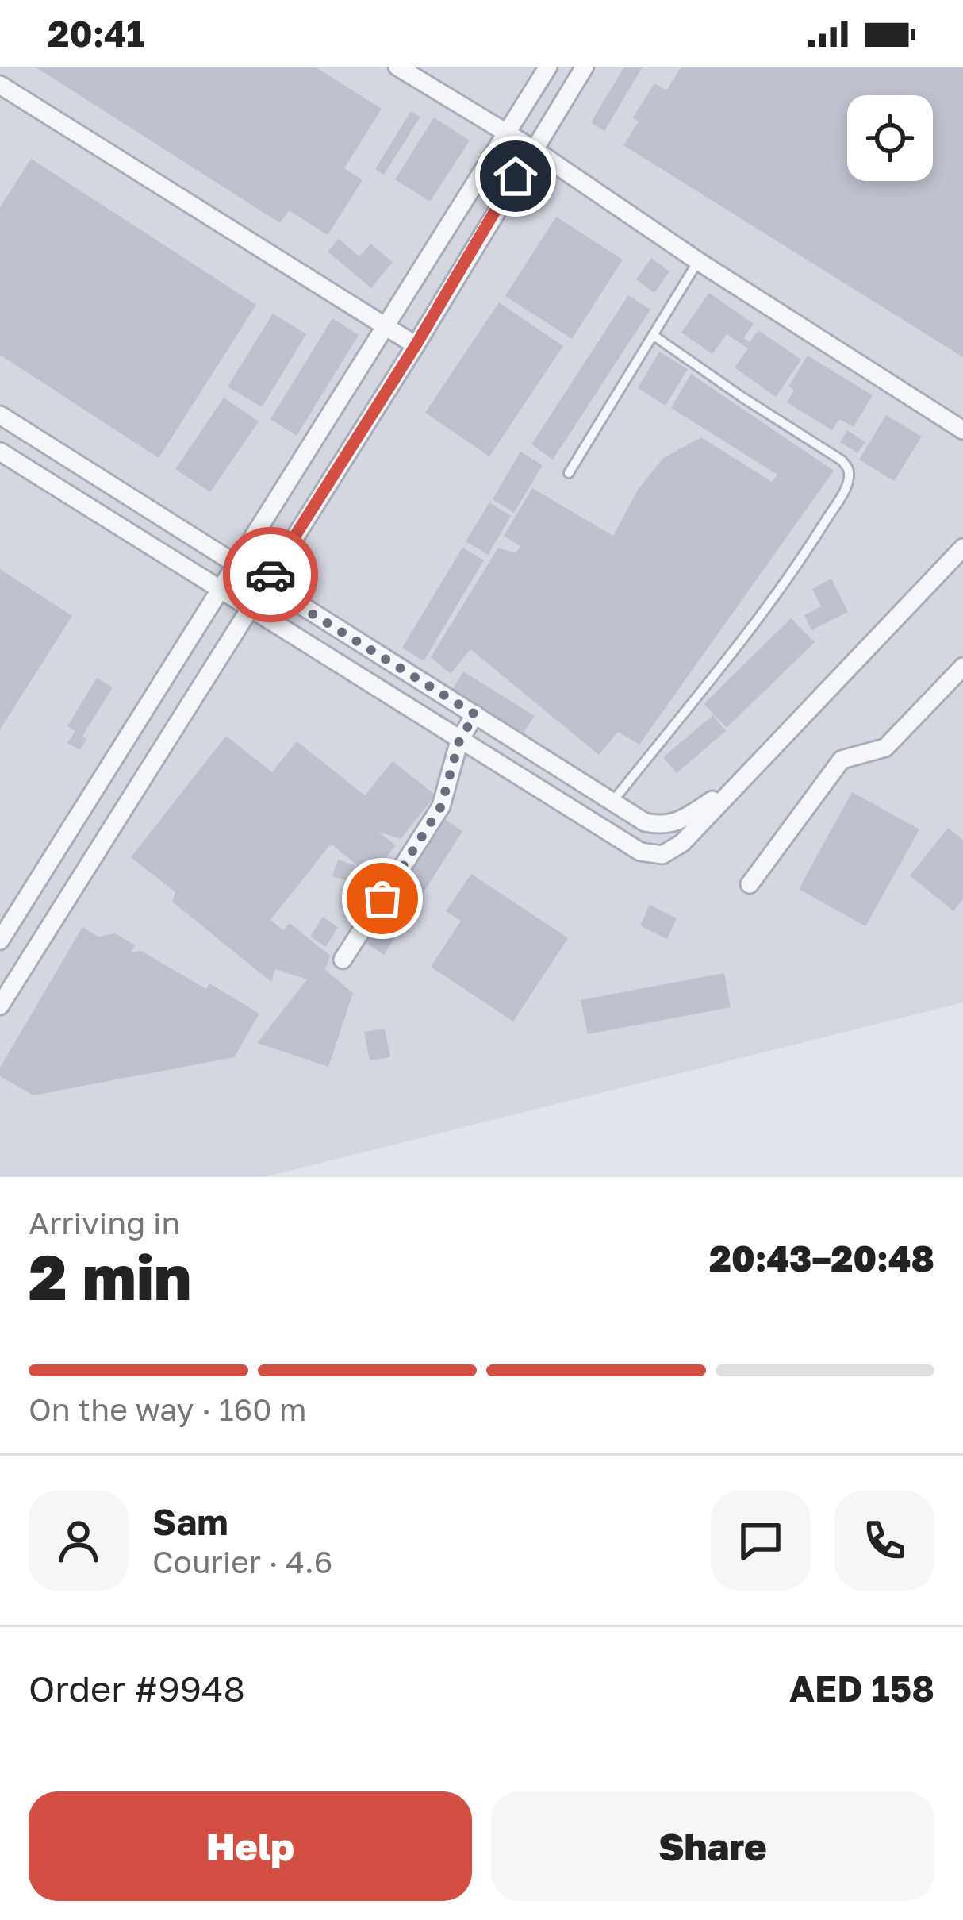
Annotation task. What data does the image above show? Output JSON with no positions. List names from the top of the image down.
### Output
{
  "page": {
    "status": "20:41",
    "heading": ["2 min", "Arriving in", "20:43–20:48"],
    "panel": [
      "Sam",
      "Courier · 4.6",
      "Order #9948",
      "AED 158"
    ],
    "bar": "On the way · 160 m",
    "buttons": ["Help", "Share"]
  }
}
